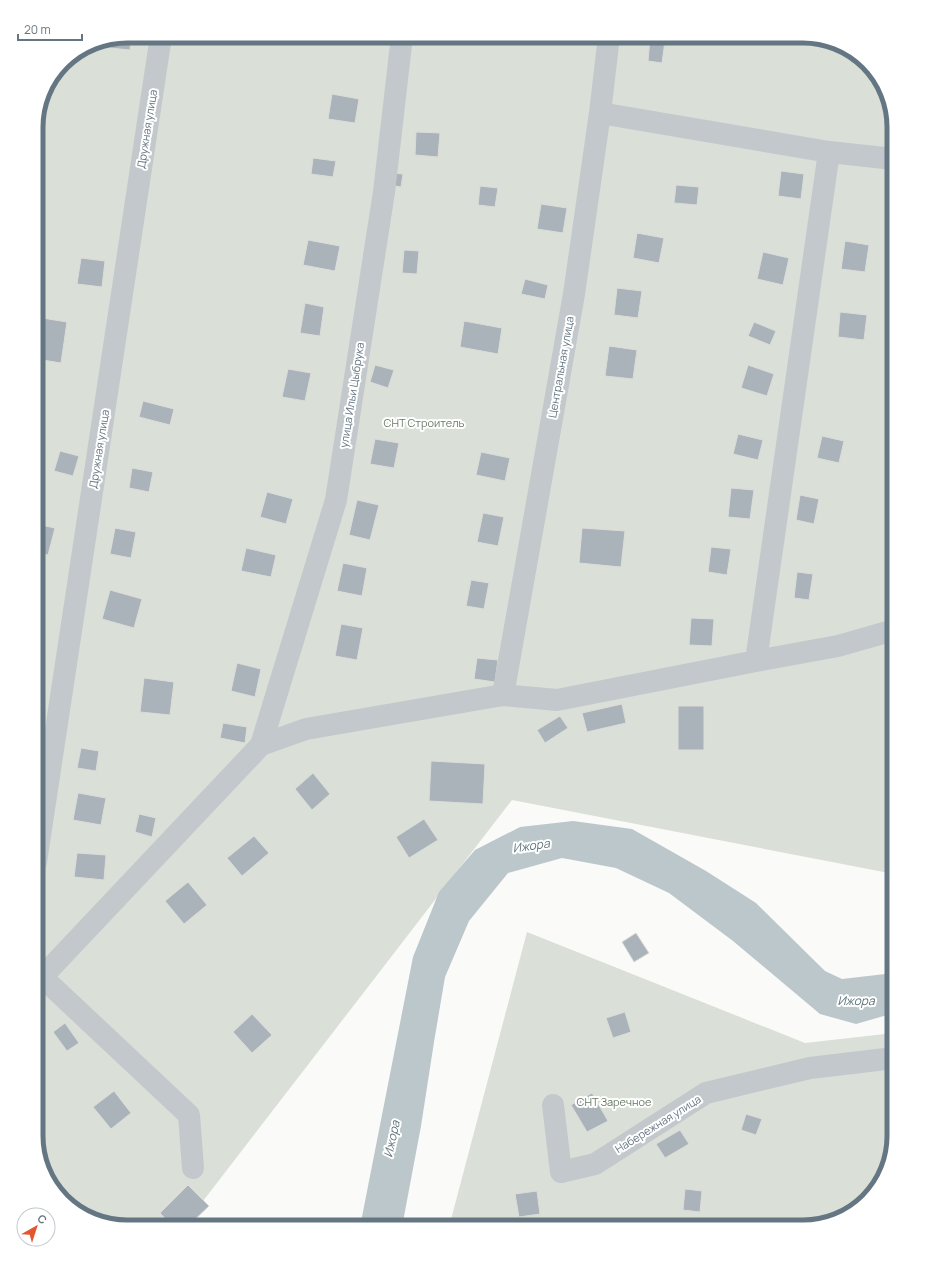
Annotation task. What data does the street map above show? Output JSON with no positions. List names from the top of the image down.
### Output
{
  "streets": {
    "street": [
      "Дружная улица",
      "Центральная улица",
      "улица Ильи Цыбрука",
      "Набережная улица"
    ]
  },
  "water": ["Ижора"],
  "parks": ["СНТ Строитель", "СНТ Заречное"],
  "scale_bar": "20 m",
  "north": "top right"
}
